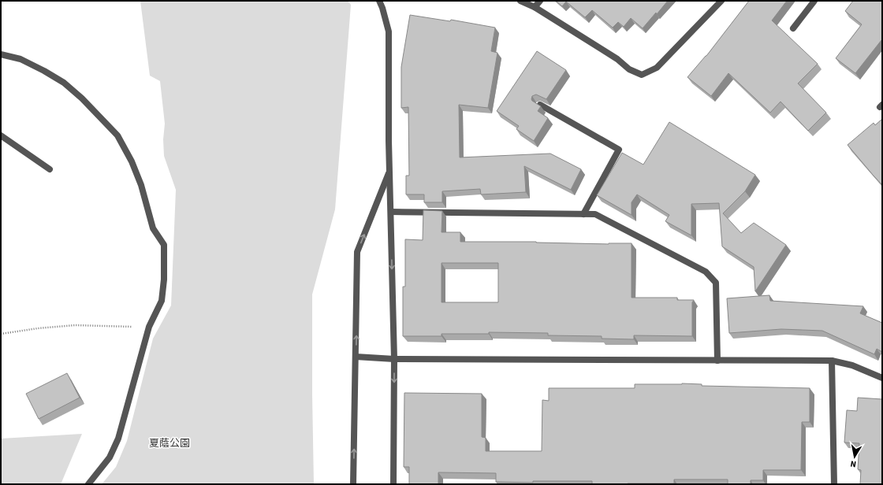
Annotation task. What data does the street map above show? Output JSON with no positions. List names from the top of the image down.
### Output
{
  "parks": ["夏蔭公園"],
  "north": "bottom"
}
